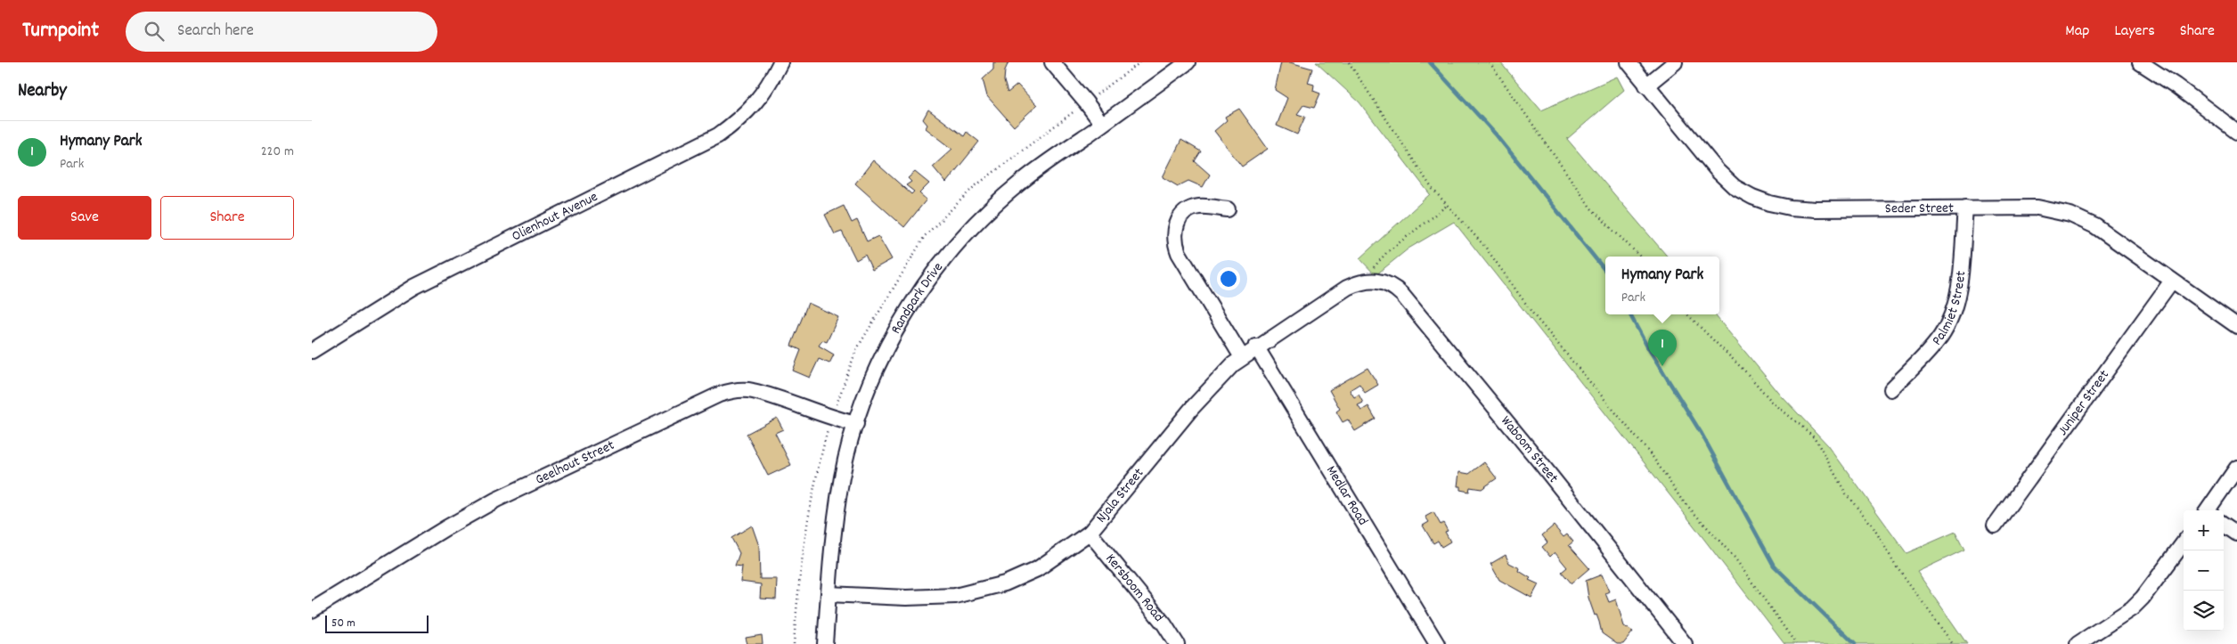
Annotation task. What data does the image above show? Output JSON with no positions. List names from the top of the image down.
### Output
{
  "streets": {
    "street": [
      "Seder Street",
      "Olienhout Avenue",
      "Randpark Drive",
      "Palmiet Street",
      "Juniper Street",
      "Waboom Street",
      "Geelhout Street",
      "Medlar Road",
      "Njala Street",
      "Kersboom Road"
    ]
  },
  "crossings": [
    ["Seder Street", "Palmiet Street"],
    ["Seder Street", "Juniper Street"],
    ["Randpark Drive", "Geelhout Street"],
    ["Randpark Drive", "Njala Street"],
    ["Waboom Street", "Njala Street"],
    ["Medlar Road", "Njala Street"],
    ["Njala Street", "Kersboom Road"]
  ],
  "scale_bar": "50 m",
  "page": {
    "header": "Turnpoint",
    "search": "Search here",
    "nav": ["Map", "Layers", "Share"],
    "heading": "Nearby",
    "list": [
      {
        "mark": "1",
        "name": "Hymany Park",
        "note": "Park",
        "value": "220 m"
      }
    ],
    "buttons": ["Save", "Share"],
    "popup": ["Hymany Park", "Park"],
    "pins": "1",
    "map_buttons": ["+", "−"],
    "scale": "50 m"
  }
}
